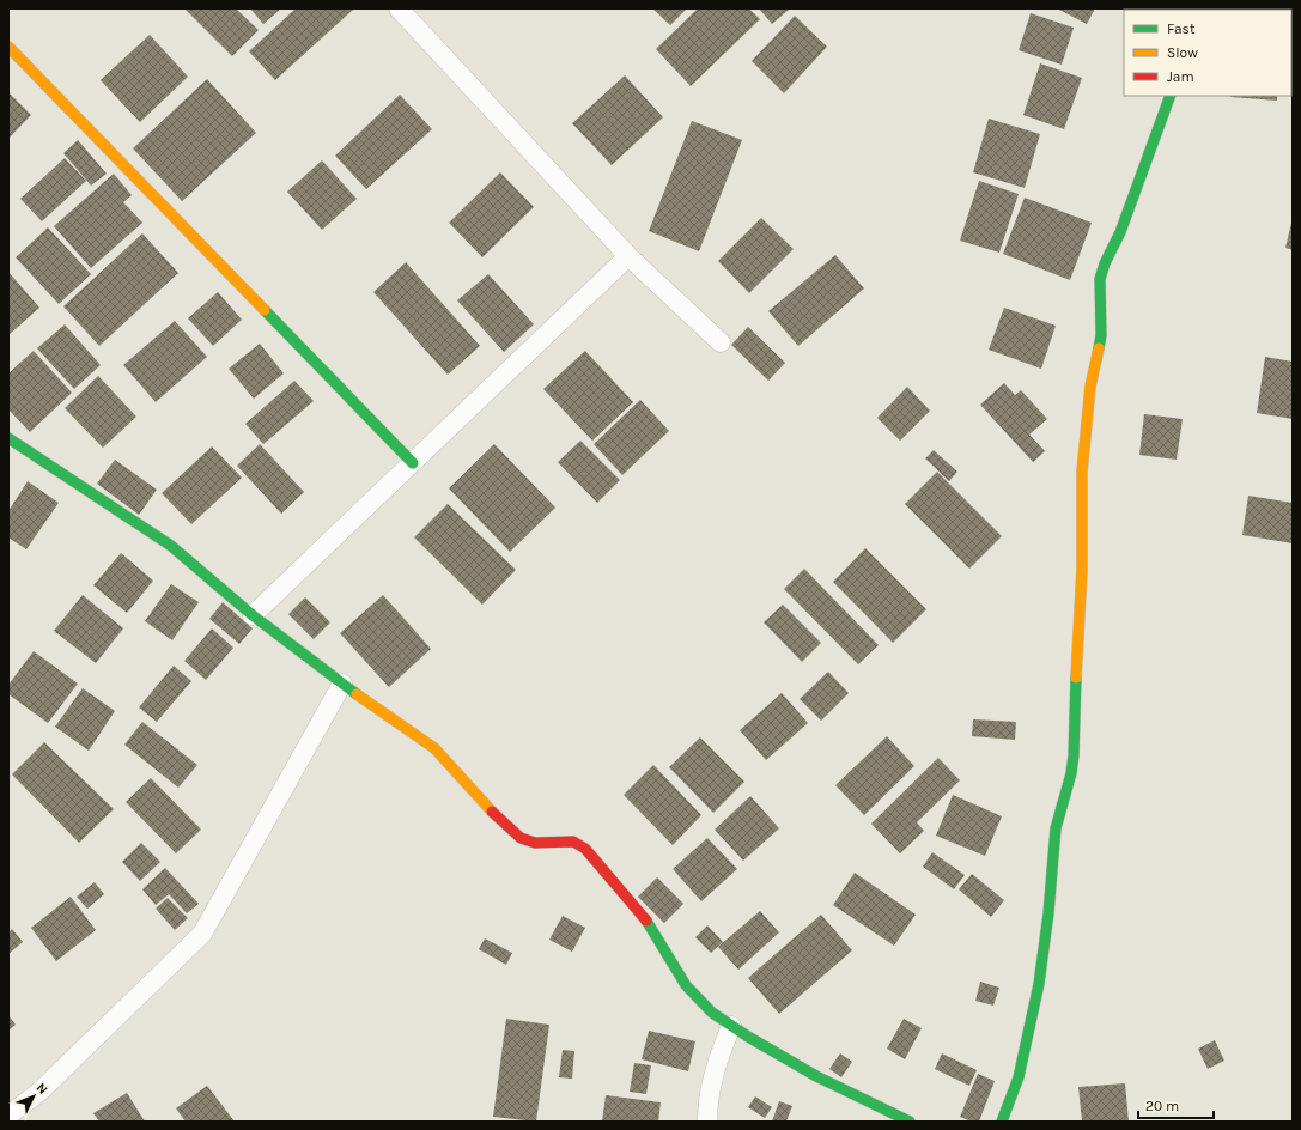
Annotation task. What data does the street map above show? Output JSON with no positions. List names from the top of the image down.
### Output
{
  "legend": ["Fast", "Slow", "Jam"],
  "scale_bar": "20 m",
  "north": "top right"
}
